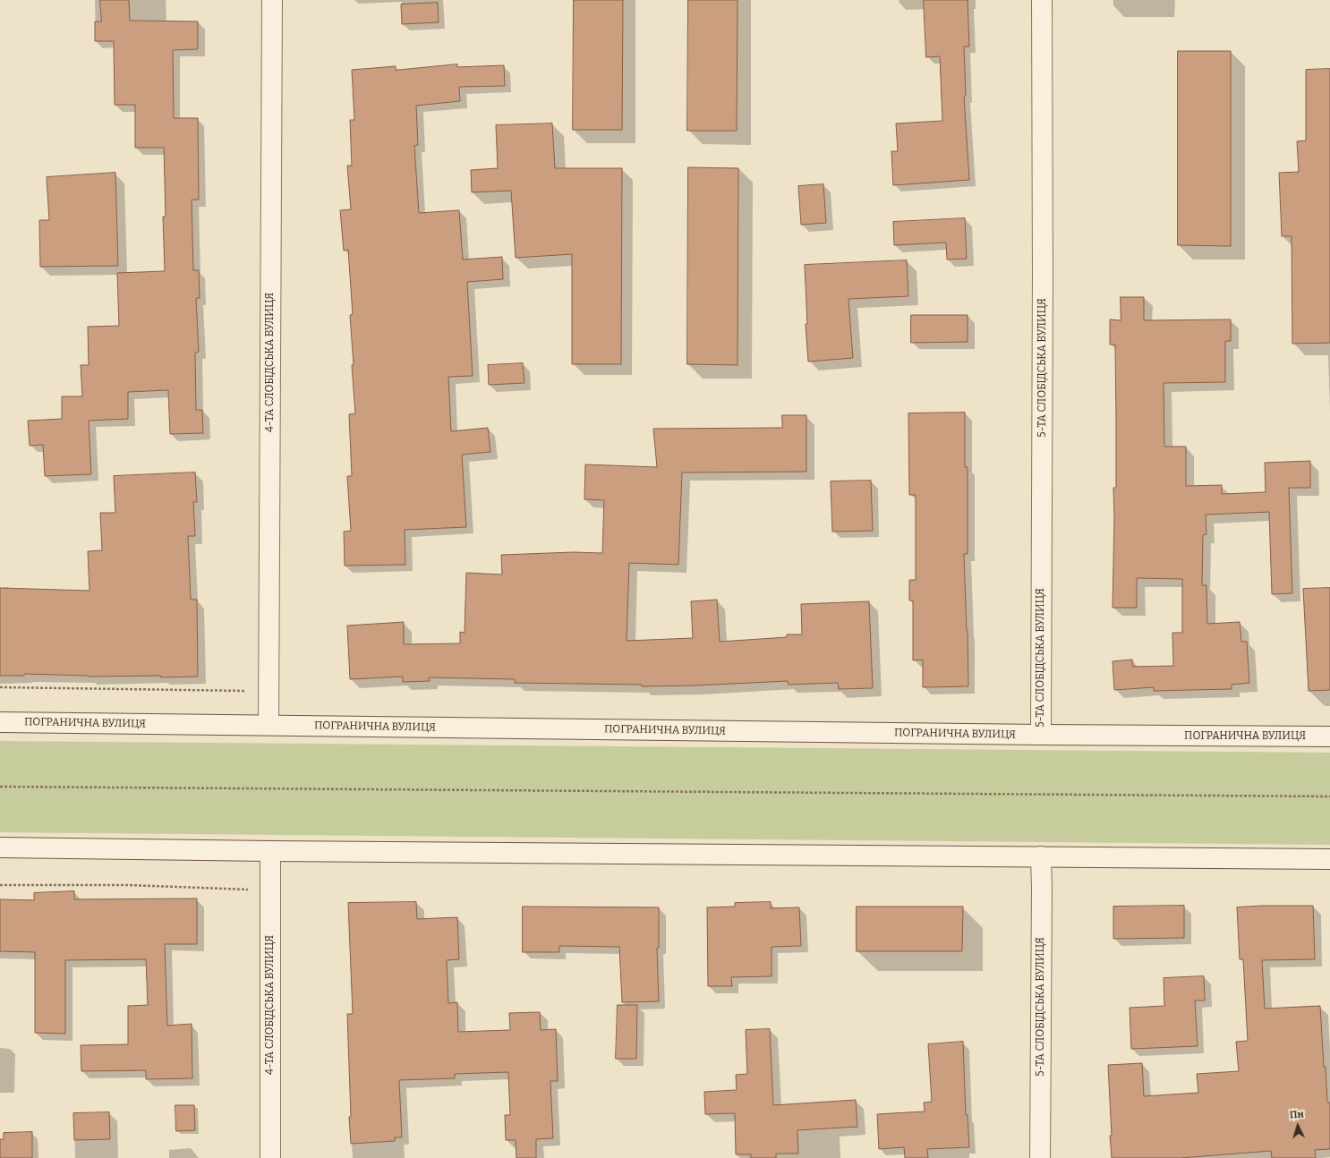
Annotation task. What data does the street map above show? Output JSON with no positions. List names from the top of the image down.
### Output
{
  "streets": {
    "main road": ["4-ТА СЛОБІДСЬКА ВУЛИЦЯ", "5-ТА СЛОБІДСЬКА ВУЛИЦЯ", "ПОГРАНИЧНА ВУЛИЦЯ"]
  },
  "crossings": [
    ["4-ТА СЛОБІДСЬКА ВУЛИЦЯ", "ПОГРАНИЧНА ВУЛИЦЯ"],
    ["5-ТА СЛОБІДСЬКА ВУЛИЦЯ", "ПОГРАНИЧНА ВУЛИЦЯ"]
  ],
  "north": "top"
}
